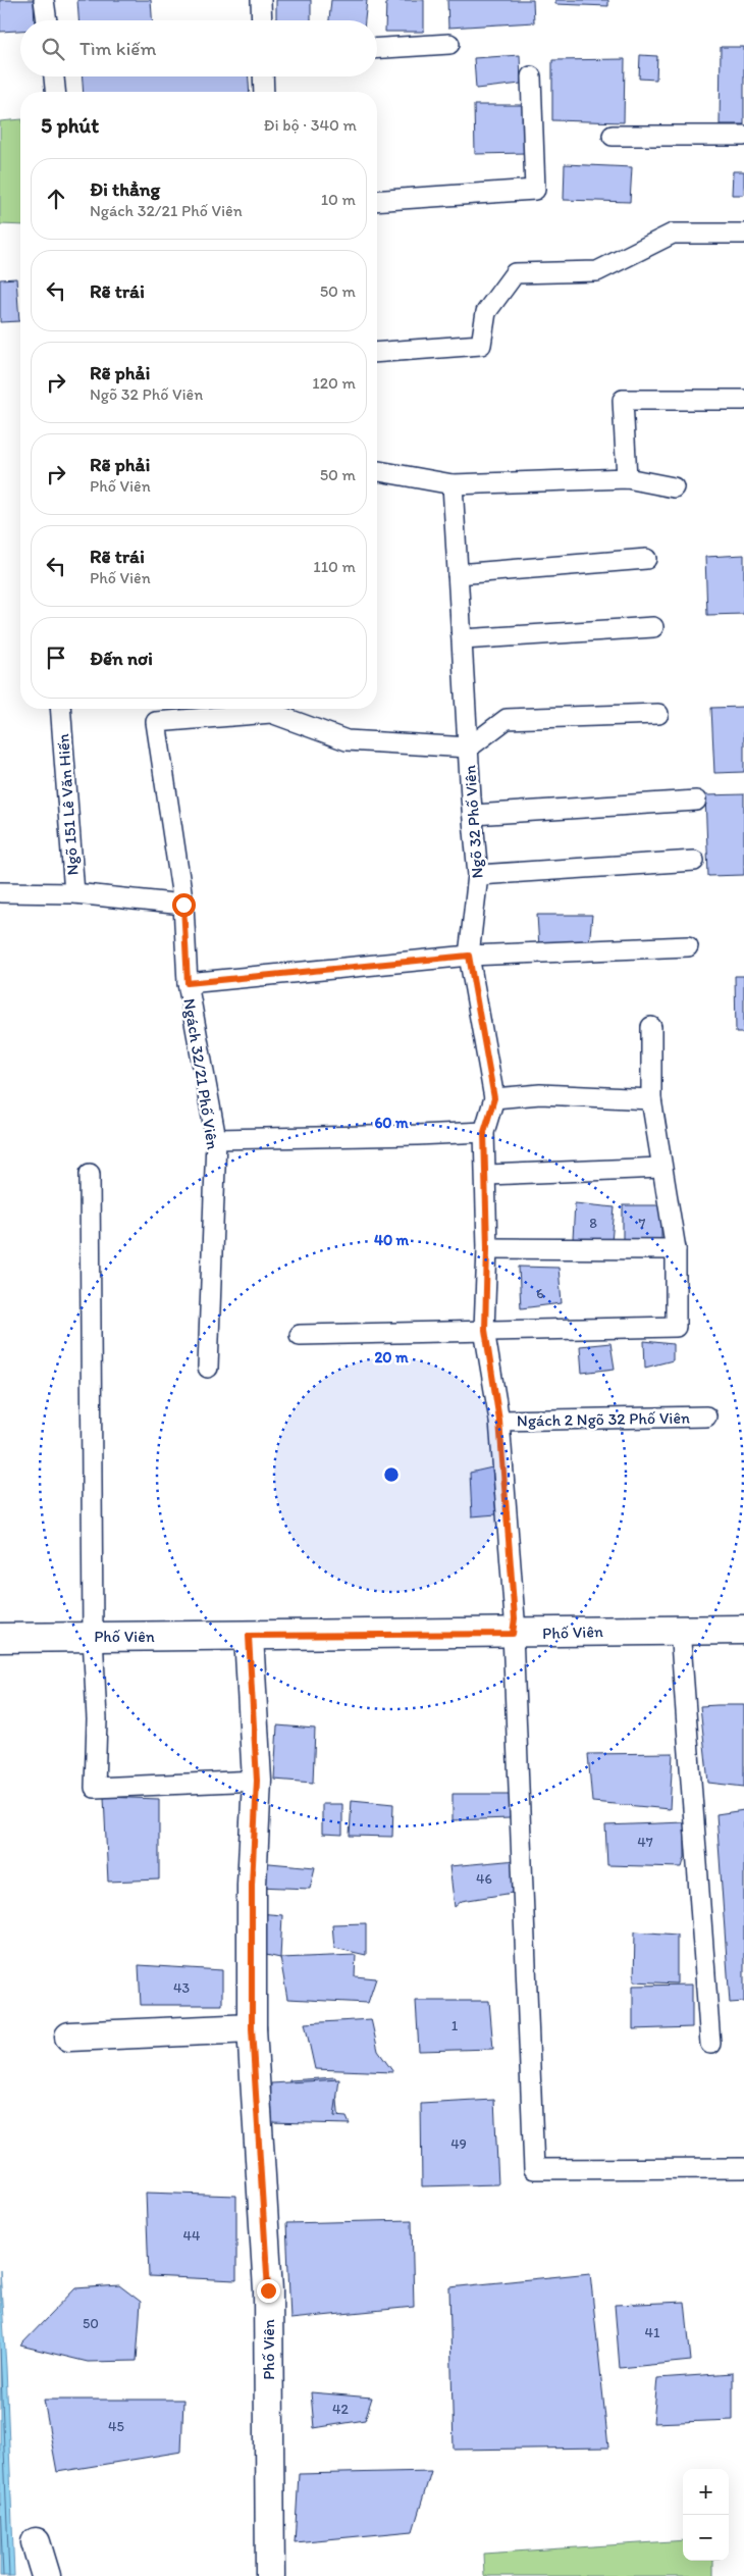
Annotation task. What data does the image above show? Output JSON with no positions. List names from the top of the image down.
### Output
{
  "streets": {
    "street": ["Phố Viên"],
    "lane": [
      "Ngõ 151 Lê Văn Hiến",
      "Ngõ 32 Phố Viên",
      "Ngách 32/21 Phố Viên",
      "Ngách 2 Ngõ 32 Phố Viên"
    ]
  },
  "crossings": [
    ["Ngõ 32 Phố Viên", "Ngách 2 Ngõ 32 Phố Viên"],
    ["Ngõ 32 Phố Viên", "Phố Viên"]
  ],
  "house_numbers": [
    "8",
    "7",
    "6",
    "47",
    "46",
    "43",
    "1",
    "49",
    "44",
    "50",
    "41",
    "42",
    "45"
  ],
  "page": {
    "search": "Tìm kiếm",
    "heading": ["5 phút", "Đi bộ · 340 m"],
    "list": [
      ["Đi thẳng", "Ngách 32/21 Phố Viên", "10 m"],
      ["Rẽ trái", "50 m"],
      ["Rẽ phải", "Ngõ 32 Phố Viên", "120 m"],
      ["Rẽ phải", "Phố Viên", "50 m"],
      ["Rẽ trái", "Phố Viên", "110 m"],
      "Đến nơi"
    ],
    "map_buttons": ["+", "−"]
  },
  "rings": ["60 m", "40 m", "20 m"]
}
